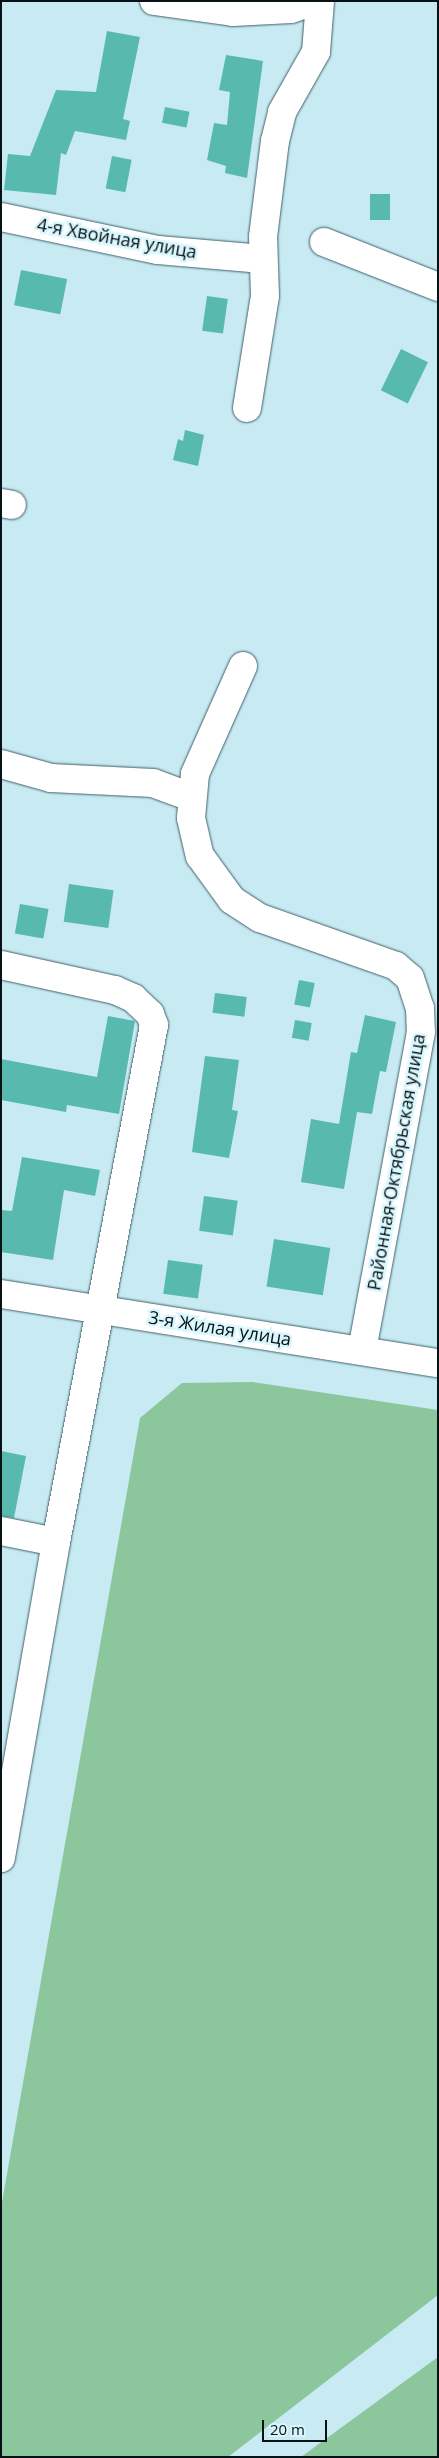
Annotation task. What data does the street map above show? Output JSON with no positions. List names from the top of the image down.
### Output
{
  "streets": {
    "street": ["4-я Хвойная улица", "Районная-Октябрьская улица", "3-я Жилая улица"]
  },
  "crossings": [
    ["Районная-Октябрьская улица", "3-я Жилая улица"]
  ],
  "scale_bar": "20 m"
}
